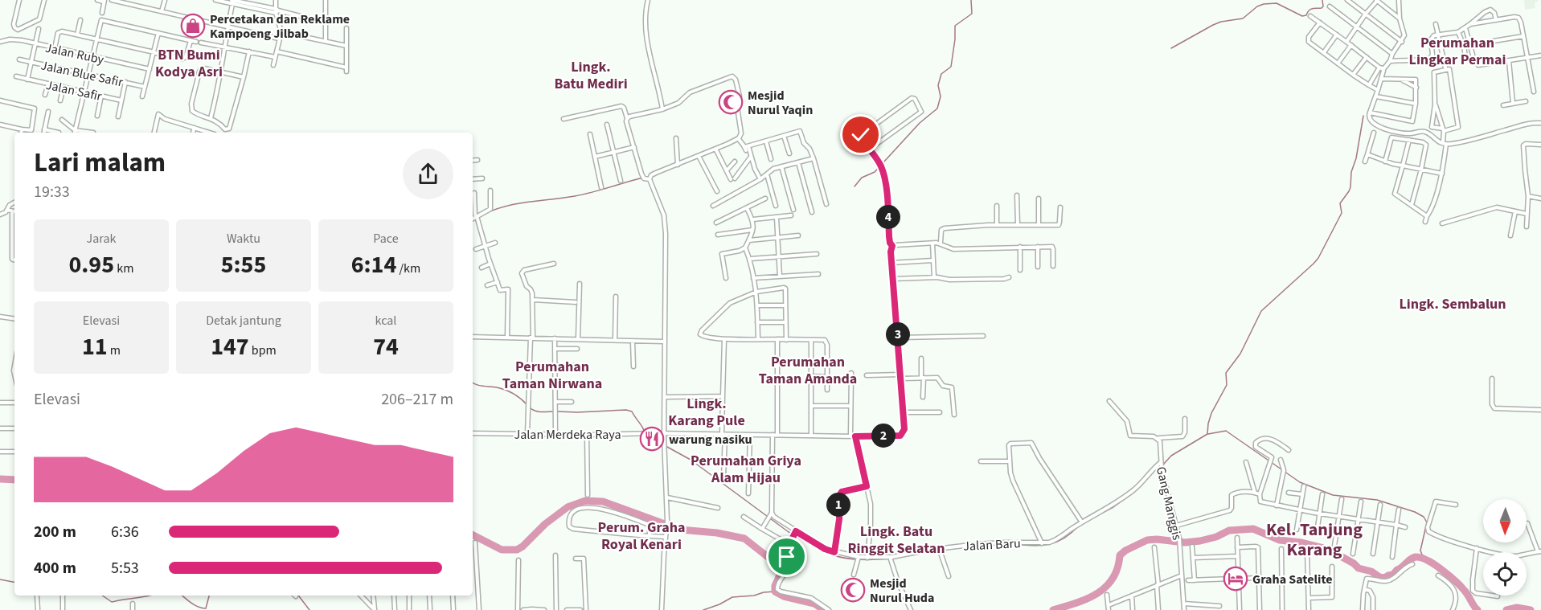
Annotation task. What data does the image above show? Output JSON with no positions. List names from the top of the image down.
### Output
{
  "streets": {
    "street": [
      "Jalan Ruby",
      "Jalan Blue Safir",
      "Jalan Safir",
      "Jalan Merdeka Raya",
      "Gang Manggis",
      "Jalan Baru"
    ]
  },
  "crossings": [
    ["Gang Manggis", "Jalan Baru"]
  ],
  "districts": [
    "Perumahan Lingkar Permai",
    "BTN Bumi Kodya Asri",
    "Lingk. Batu Mediri",
    "Lingk. Sembalun",
    "Perumahan Taman Amanda",
    "Perumahan Taman Nirwana",
    "Lingk. Karang Pule",
    "Perumahan Griya Alam Hijau",
    "Perum. Graha Royal Kenari",
    "Kel. Tanjung Karang",
    "Lingk. Batu Ringgit Selatan"
  ],
  "places": {
    "shop": ["Percetakan dan Reklame Kampoeng Jilbab"],
    "mosque": ["Mesjid Nurul Yaqin", "Mesjid Nurul Huda"],
    "restaurant": ["warung nasiku"],
    "hotel": ["Graha Satelite"]
  },
  "north": "bottom",
  "page": {
    "heading": ["Lari malam", "19:33"],
    "pins": [
      "4",
      "3",
      "2",
      "1"
    ],
    "stats": [
      ["Jarak", "0.95 km"],
      ["Waktu", "5:55"],
      ["Pace", "6:14 /km"],
      ["Elevasi", "11 m"],
      ["Detak jantung", "147 bpm"],
      ["kcal", "74"]
    ],
    "chart": ["Elevasi", "206–217 m"],
    "list": [
      {
        "name": "200 m",
        "note": "6:36"
      },
      {
        "name": "400 m",
        "note": "5:53"
      }
    ]
  }
}
